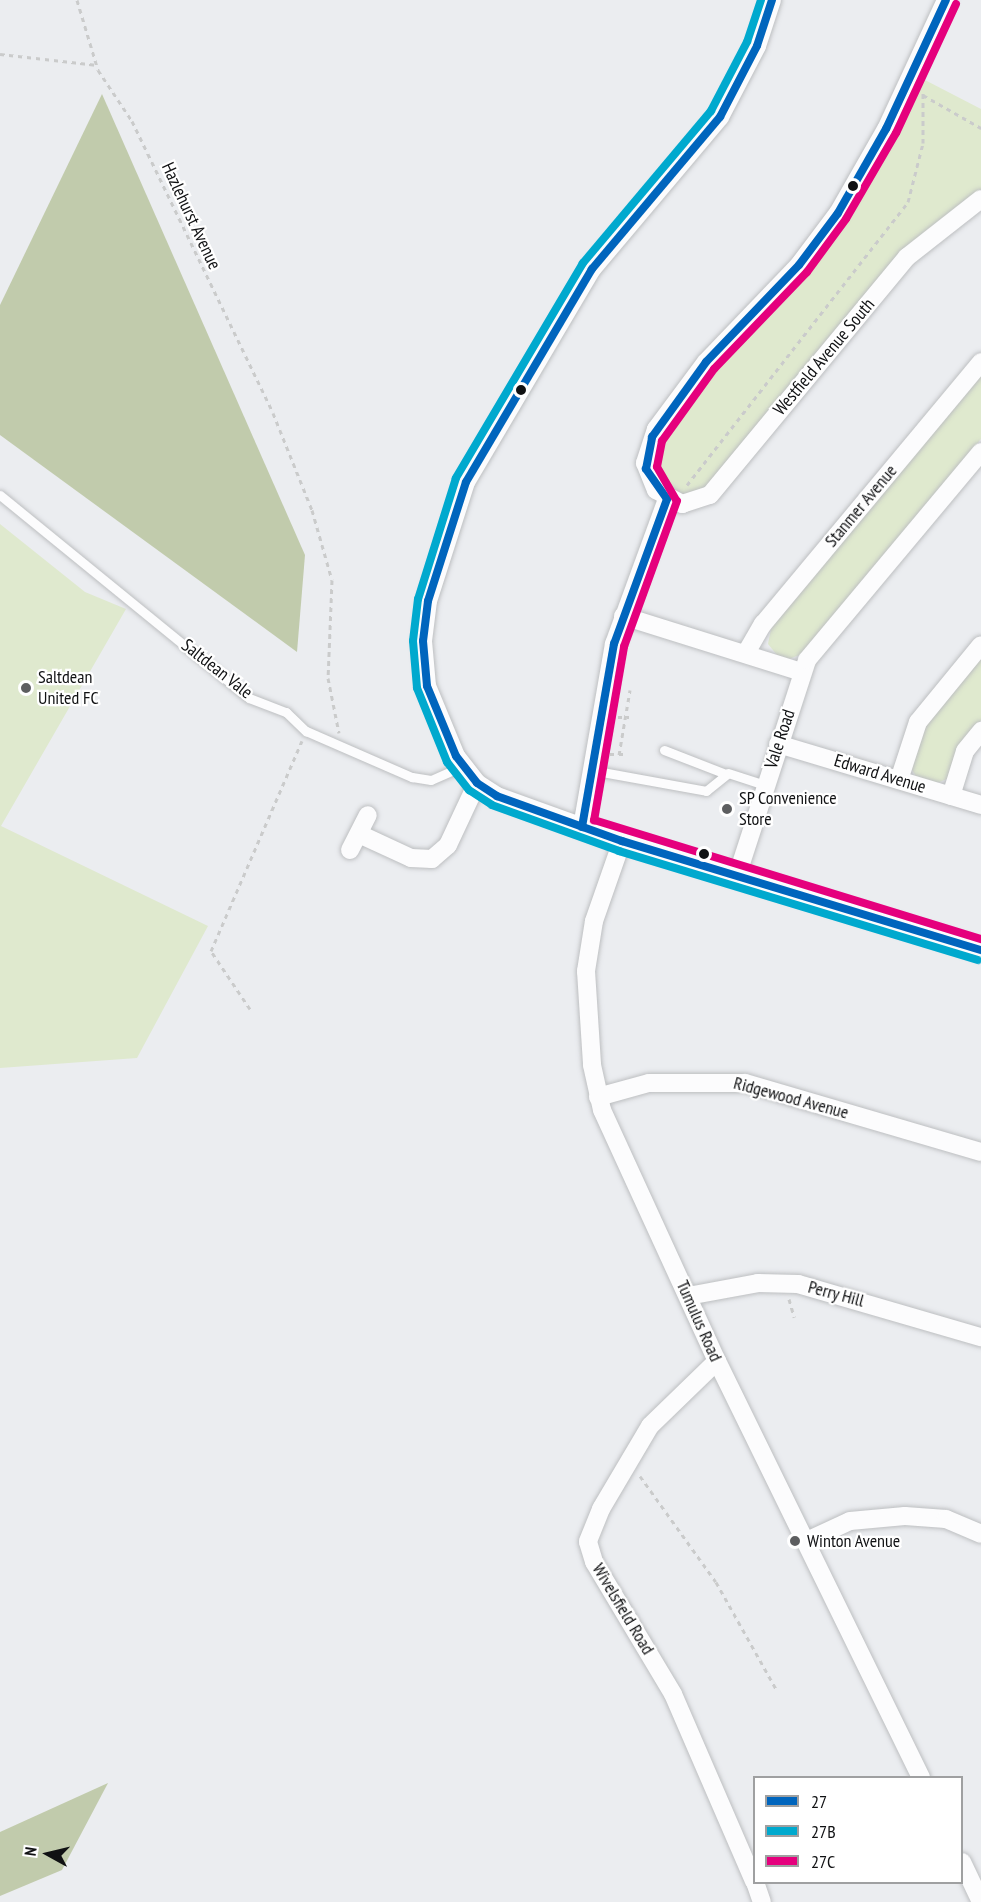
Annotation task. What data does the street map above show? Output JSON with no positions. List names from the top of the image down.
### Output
{
  "streets": {
    "street": [
      "Westfield Avenue South",
      "Stanmer Avenue",
      "Vale Road",
      "Edward Avenue",
      "Ridgewood Avenue",
      "Perry Hill",
      "Tumulus Road",
      "Wivelsfield Road"
    ],
    "lane": ["Saltdean Vale"],
    "path": ["Hazlehurst Avenue"]
  },
  "crossings": [
    ["Hazlehurst Avenue", "Saltdean Vale"],
    ["Vale Road", "Edward Avenue"],
    ["Ridgewood Avenue", "Tumulus Road"],
    ["Perry Hill", "Tumulus Road"],
    ["Tumulus Road", "Wivelsfield Road"]
  ],
  "places": ["Saltdean United FC", "SP Convenience Store", "Winton Avenue"],
  "lines": ["transit line 27", "transit line 27B", "transit line 27C"],
  "legend": ["27", "27B", "27C"],
  "north": "left"
}
